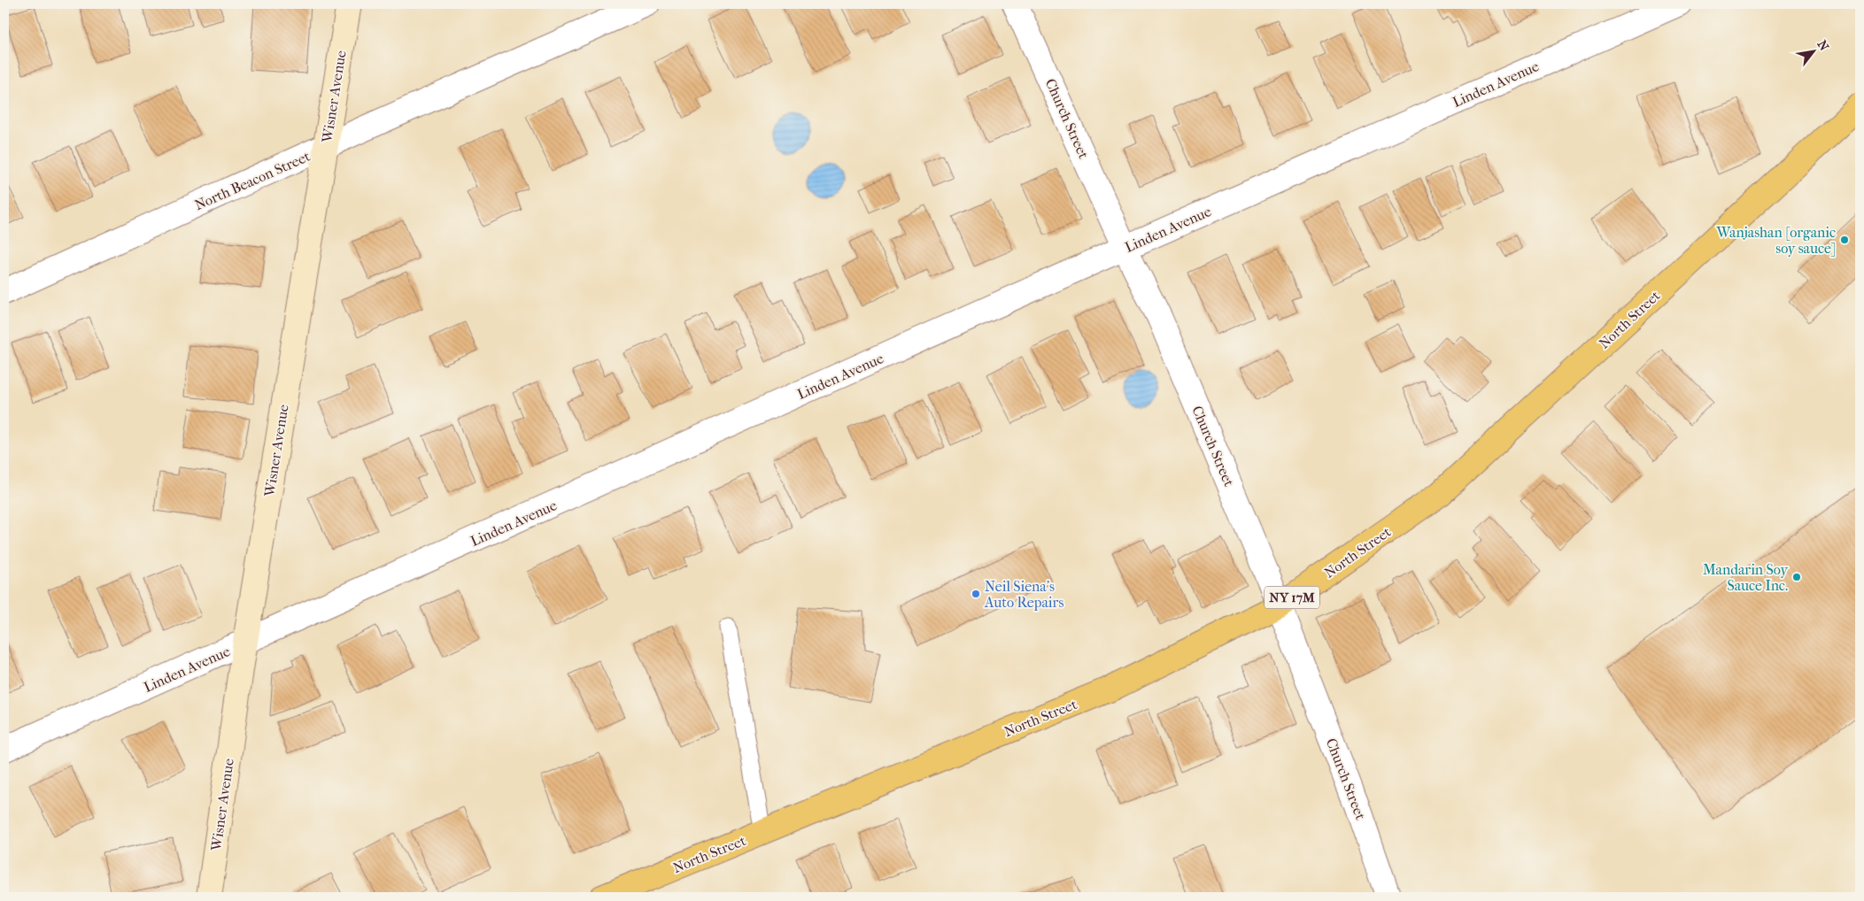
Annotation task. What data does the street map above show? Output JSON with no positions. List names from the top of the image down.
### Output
{
  "streets": {
    "main road": ["North Street", "NY 17M"],
    "street": [
      "Linden Avenue",
      "Wisner Avenue",
      "Church Street",
      "North Beacon Street"
    ]
  },
  "crossings": [
    ["Linden Avenue", "Wisner Avenue"],
    ["Linden Avenue", "Church Street"],
    ["Wisner Avenue", "North Beacon Street"],
    ["Church Street", "North Street"]
  ],
  "places": ["Wanjashan [organic soy sauce]", "Mandarin Soy Sauce Inc.", "Neil Siena's Auto Repairs"],
  "north": "top right"
}
